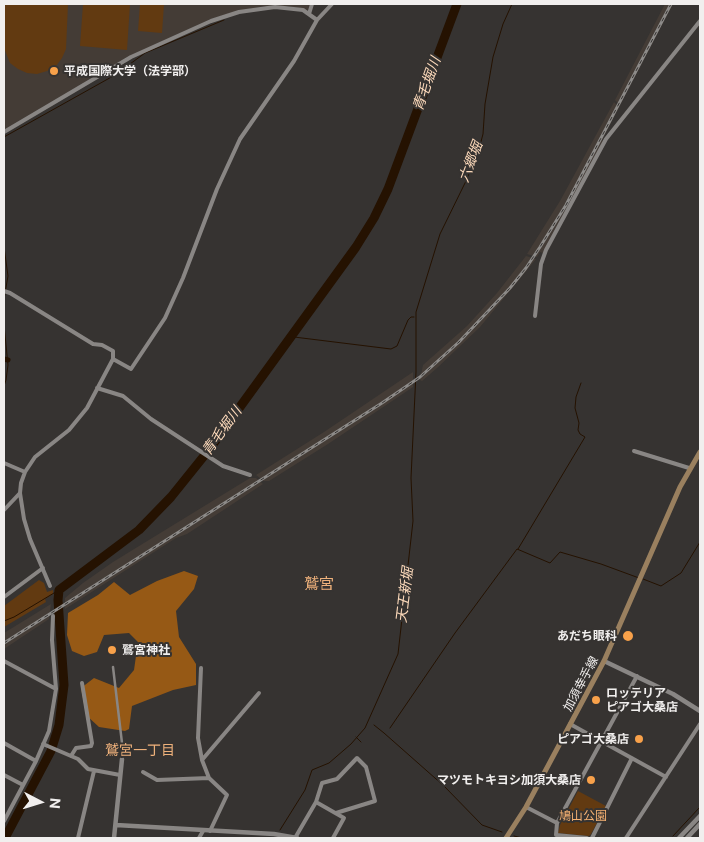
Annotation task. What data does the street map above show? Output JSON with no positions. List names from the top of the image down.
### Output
{
  "streets": {
    "main road": ["加須幸手線"]
  },
  "districts": ["鷲宮", "鷲宮一丁目"],
  "water": ["青毛堀川", "六郷堀", "天王新堀"],
  "parks": ["鳩山公園"],
  "places": [
    "平成国際大学（法学部）",
    "あだち眼科",
    "鷲宮神社",
    "ロッテリア ピアゴ大桑店",
    "ピアゴ大桑店",
    "マツモトキヨシ加須大桑店"
  ],
  "north": "right"
}
